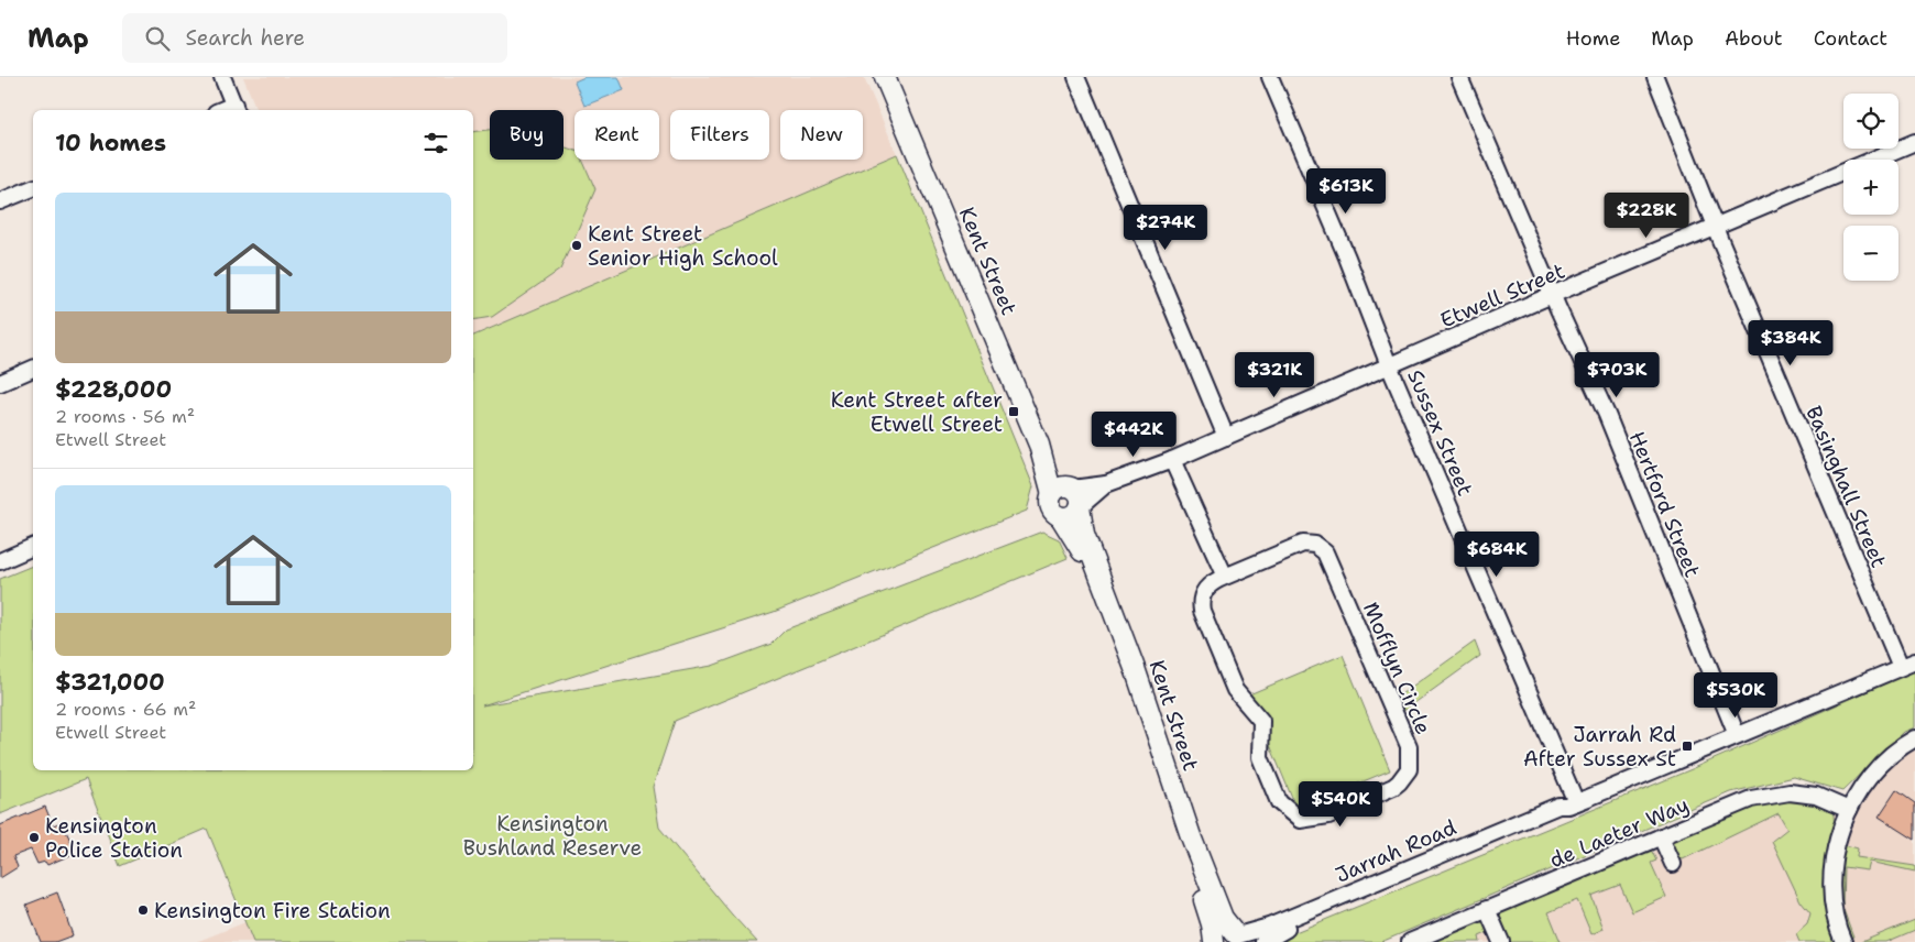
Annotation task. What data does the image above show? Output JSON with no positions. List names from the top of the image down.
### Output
{
  "streets": {
    "main road": ["Kent Street"],
    "street": [
      "Etwell Street",
      "Sussex Street",
      "Basinghall Street",
      "Hertford Street",
      "Mofflyn Circle",
      "de Laeter Way",
      "Jarrah Road"
    ]
  },
  "crossings": [
    ["Kent Street", "Etwell Street"],
    ["Kent Street", "Jarrah Road"],
    ["Etwell Street", "Sussex Street"],
    ["Etwell Street", "Basinghall Street"],
    ["Etwell Street", "Hertford Street"],
    ["Sussex Street", "Jarrah Road"],
    ["Basinghall Street", "Jarrah Road"],
    ["Hertford Street", "Jarrah Road"]
  ],
  "parks": ["Kensington Bushland Reserve"],
  "places": {
    "other": ["Kent Street Senior High School", "Kensington Police Station", "Kensington Fire Station"],
    "transit": ["Kent Street after Etwell Street", "Jarrah Rd After Sussex St"]
  },
  "page": {
    "header": "Map",
    "search": "Search here",
    "nav": [
      "Home",
      "Map",
      "About",
      "Contact"
    ],
    "map_buttons": ["+", "−"],
    "chip": [
      "Buy",
      "Rent",
      "Filters",
      "New"
    ],
    "heading": "10 homes",
    "price": [
      "$613K",
      "$228K",
      "$274K",
      "$384K",
      "$321K",
      "$703K",
      "$442K",
      "$684K",
      "$530K",
      "$540K"
    ],
    "list": [
      {
        "name": "$228,000",
        "note": "2 rooms · 56 m² · Etwell Street"
      },
      {
        "name": "$321,000",
        "note": "2 rooms · 66 m² · Etwell Street"
      }
    ]
  }
}
